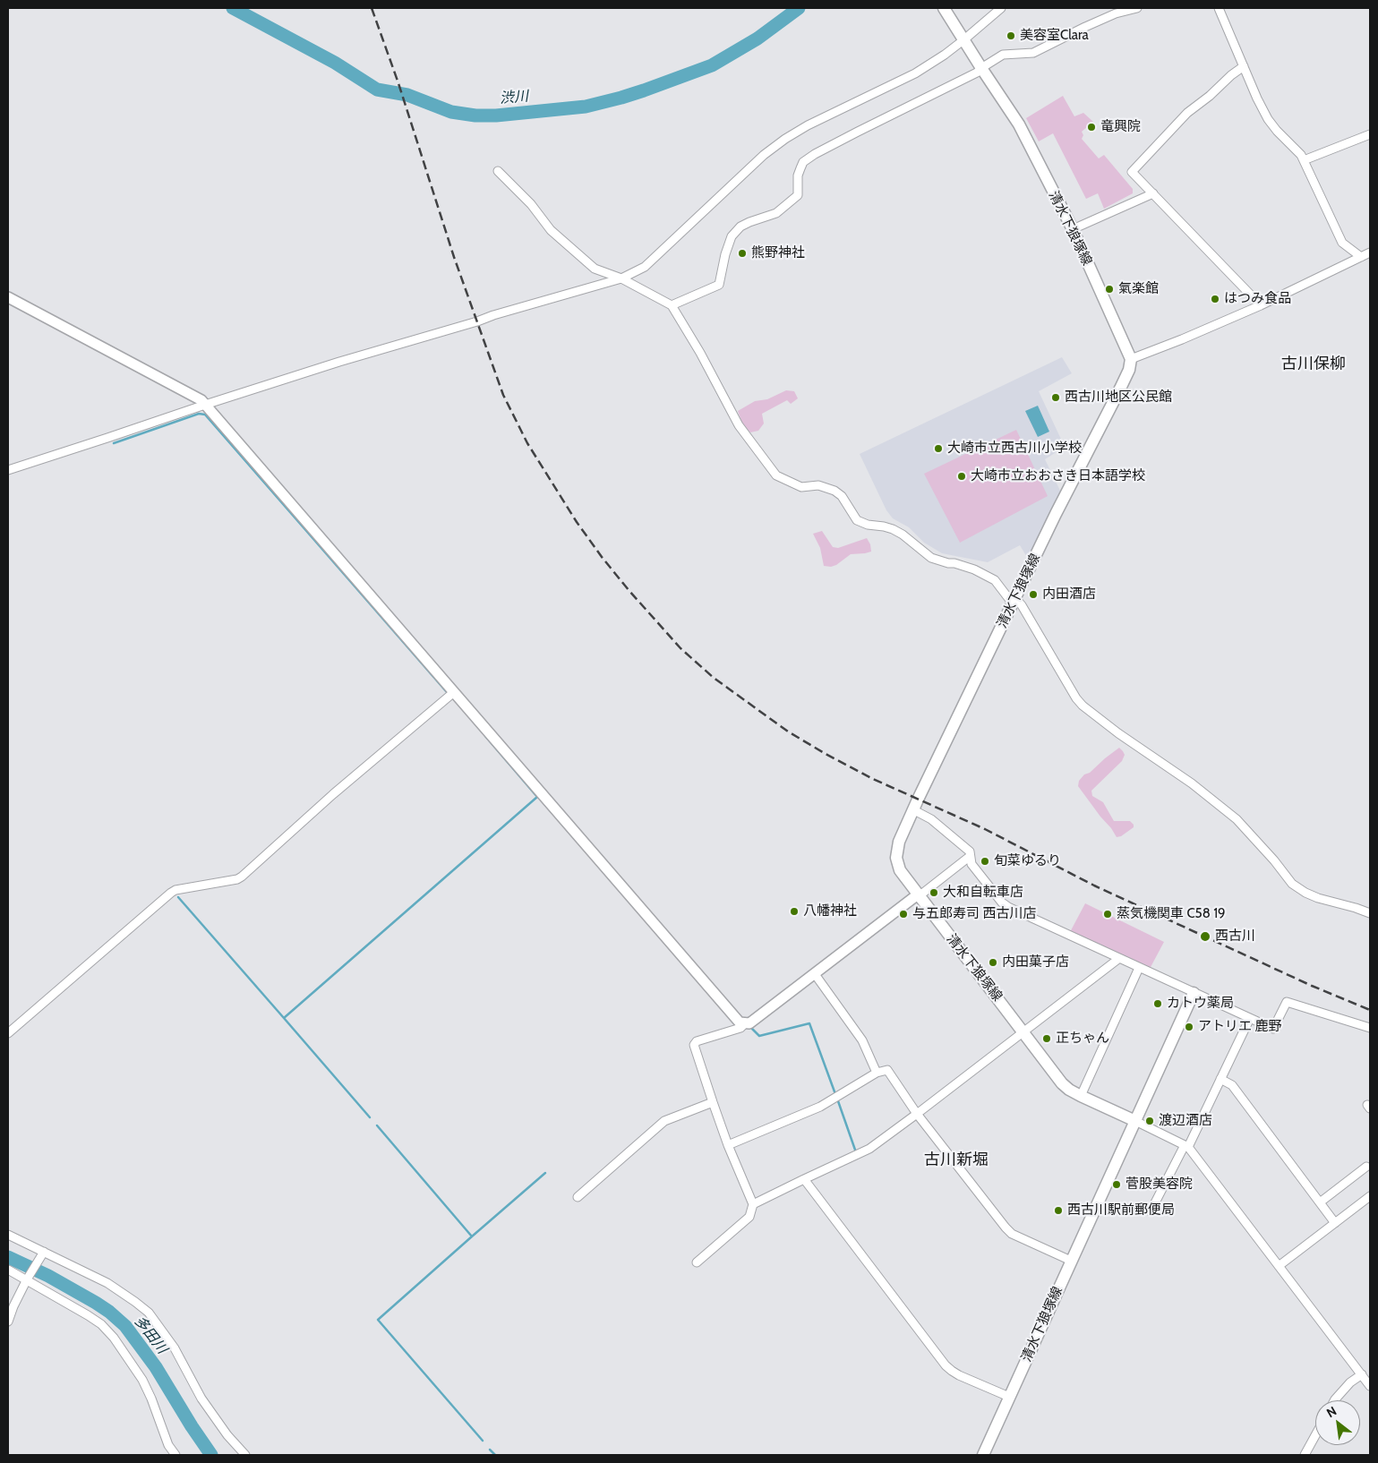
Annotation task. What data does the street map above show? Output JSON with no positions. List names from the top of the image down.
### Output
{
  "streets": {
    "main road": ["清水下狼塚線"]
  },
  "districts": ["古川保柳", "古川新堀"],
  "water": ["渋川", "多田川"],
  "places": [
    "美容室Clara",
    "竜興院",
    "熊野神社",
    "氣楽館",
    "はつみ食品",
    "西古川地区公民館",
    "大崎市立西古川小学校",
    "大崎市立おおさき日本語学校",
    "内田酒店",
    "旬菜ゆるり",
    "大和自転車店",
    "八幡神社",
    "与五郎寿司 西古川店",
    "蒸気機関車 C58 19",
    "西古川",
    "内田菓子店",
    "カトウ薬局",
    "アトリエ 鹿野",
    "正ちゃん",
    "渡辺酒店",
    "菅股美容院",
    "西古川駅前郵便局"
  ],
  "north": "top left"
}
